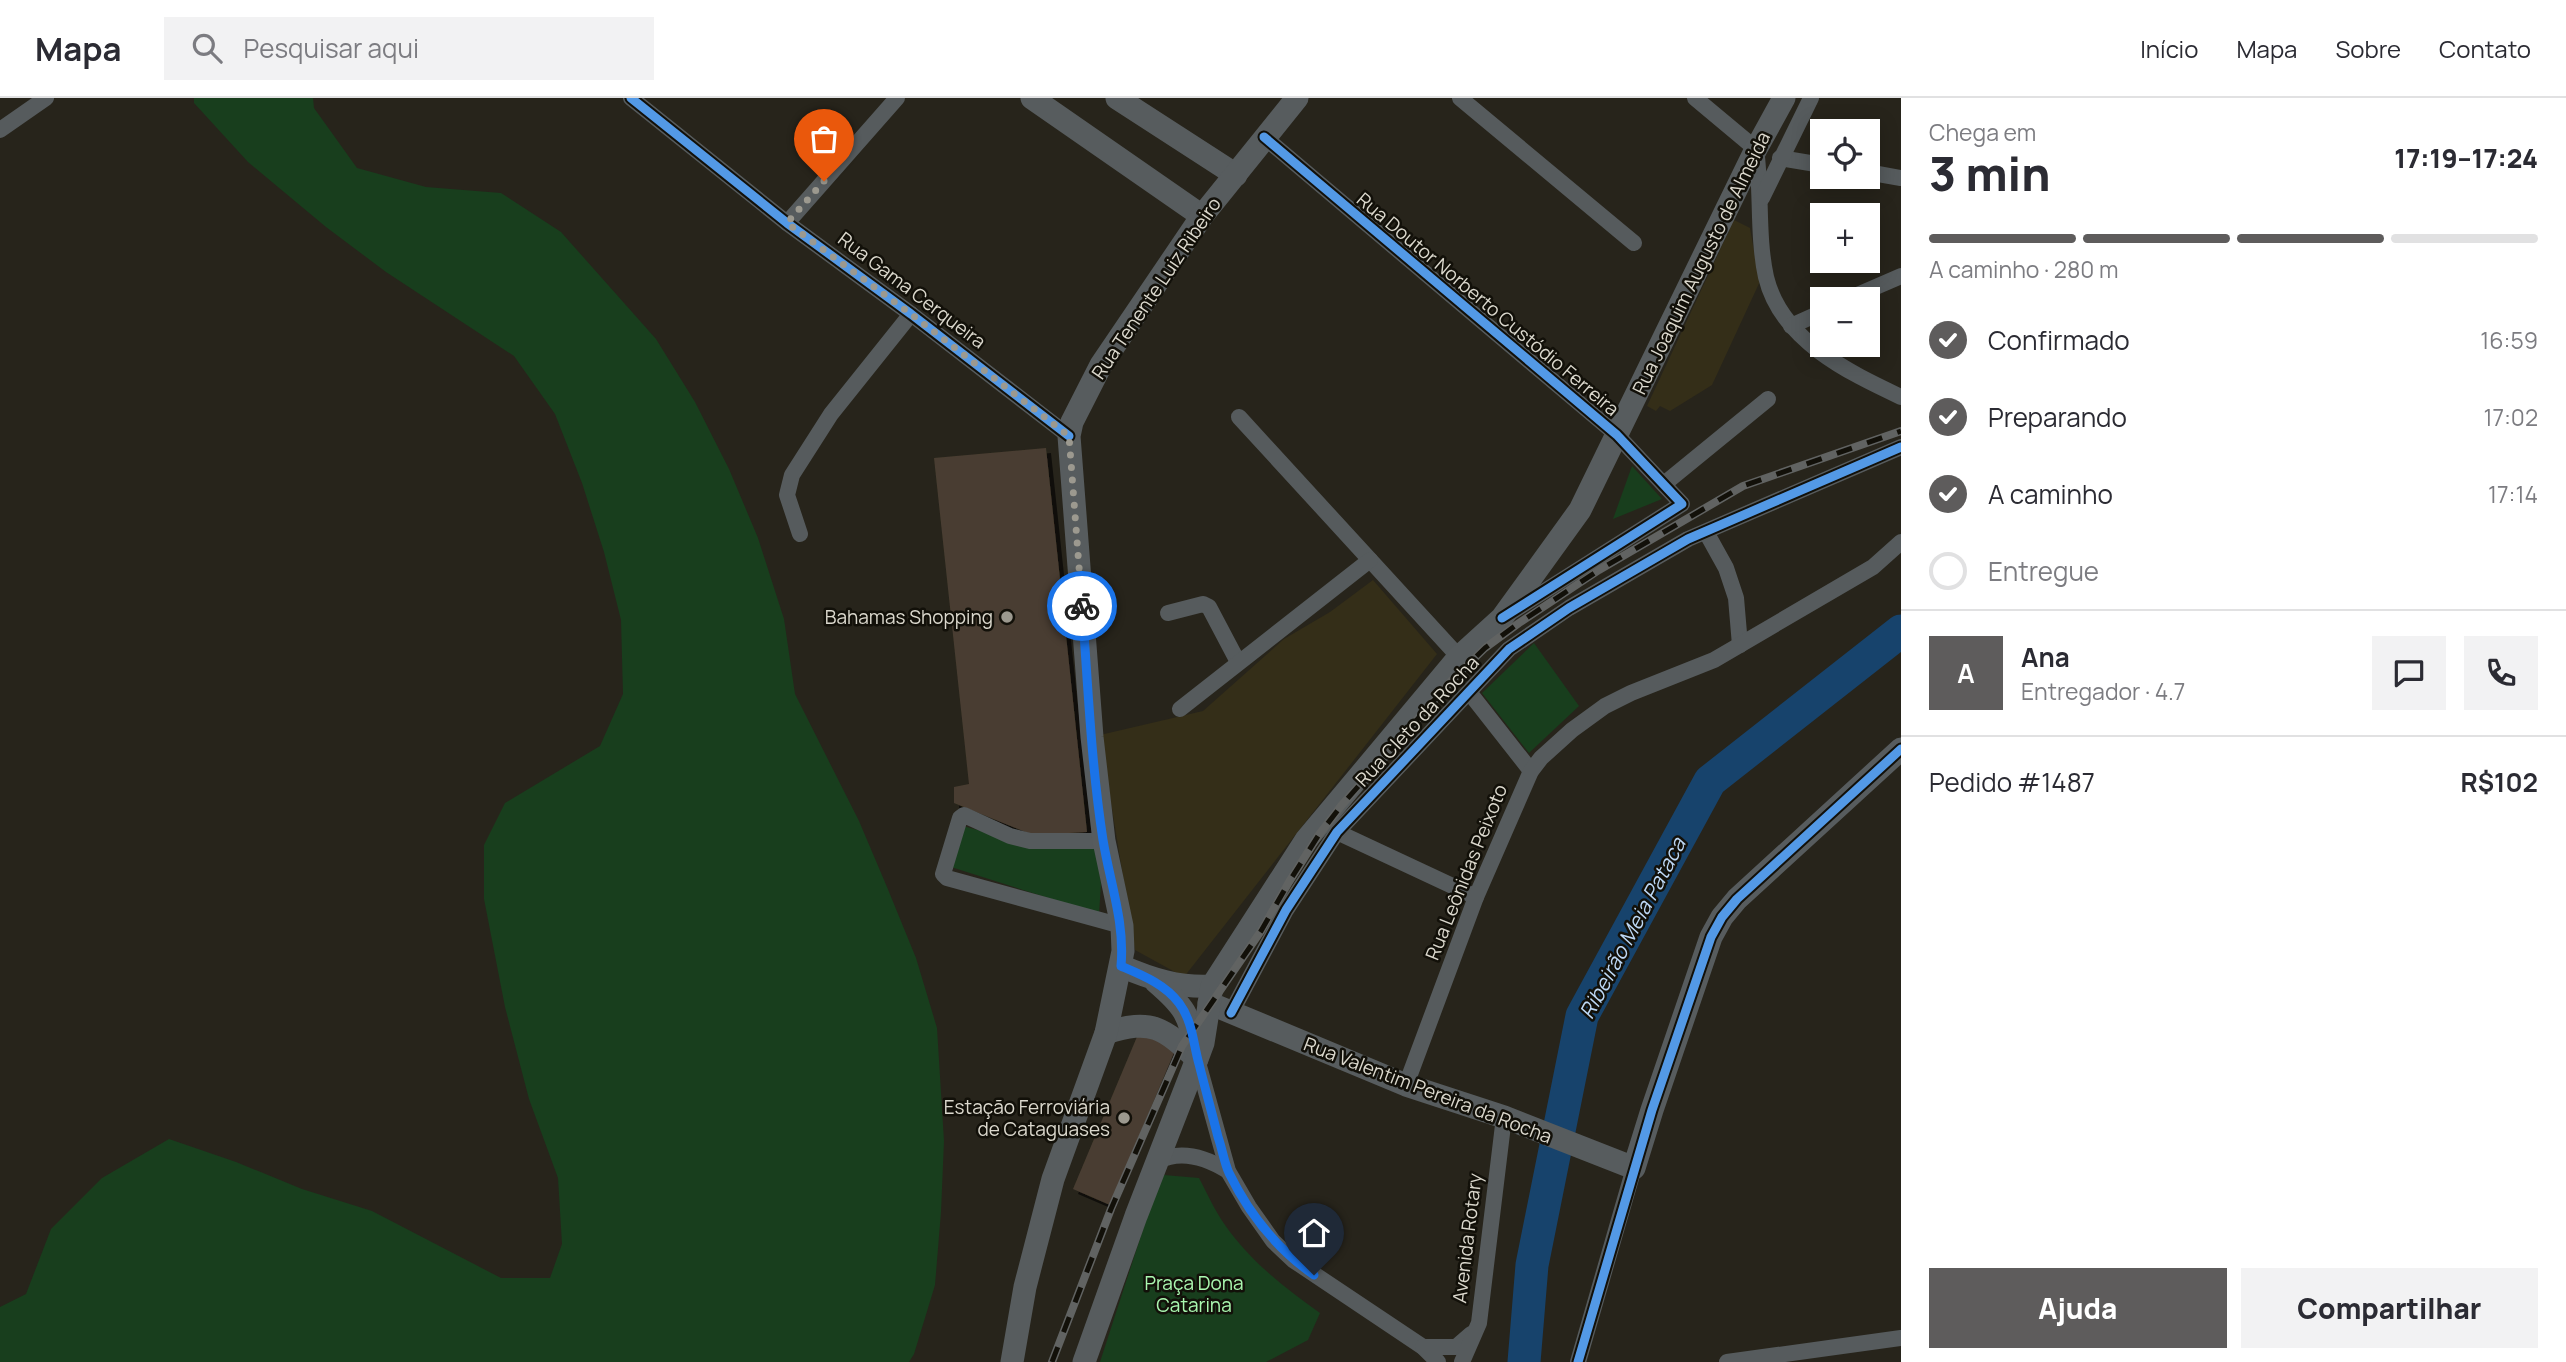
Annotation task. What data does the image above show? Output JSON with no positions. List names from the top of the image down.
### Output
{
  "streets": {
    "main road": ["Rua Joaquim Augusto de Almeida", "Rua Tenente Luiz Ribeiro", "Rua Valentim Pereira da Rocha"],
    "street": [
      "Rua Gama Cerqueira",
      "Rua Doutor Norberto Custódio Ferreira",
      "Rua Cleto da Rocha",
      "Rua Leônidas Peixoto",
      "Avenida Rotary"
    ]
  },
  "crossings": [
    ["Rua Joaquim Augusto de Almeida", "Rua Doutor Norberto Custódio Ferreira"],
    ["Rua Joaquim Augusto de Almeida", "Rua Cleto da Rocha"],
    ["Rua Joaquim Augusto de Almeida", "Rua Valentim Pereira da Rocha"],
    ["Rua Tenente Luiz Ribeiro", "Rua Gama Cerqueira"],
    ["Rua Tenente Luiz Ribeiro", "Rua Doutor Norberto Custódio Ferreira"],
    ["Rua Cleto da Rocha", "Rua Leônidas Peixoto"],
    ["Rua Cleto da Rocha", "Rua Valentim Pereira da Rocha"],
    ["Rua Leônidas Peixoto", "Rua Valentim Pereira da Rocha"],
    ["Rua Valentim Pereira da Rocha", "Avenida Rotary"]
  ],
  "water": ["Ribeirão Meia Pataca"],
  "parks": ["Praça Dona Catarina"],
  "places": ["Bahamas Shopping", "Estação Ferroviária de Cataguases"],
  "page": {
    "header": "Mapa",
    "search": "Pesquisar aqui",
    "nav": [
      "Início",
      "Mapa",
      "Sobre",
      "Contato"
    ],
    "heading": ["3 min", "Chega em", "17:19–17:24"],
    "panel": [
      "Ana",
      "Entregador · 4.7",
      "Pedido #1487",
      "R$102"
    ],
    "map_buttons": ["+", "−"],
    "bar": "A caminho · 280 m",
    "list": [
      ["Confirmado", "16:59"],
      ["Preparando", "17:02"],
      ["A caminho", "17:14"],
      "Entregue"
    ],
    "round": "A",
    "buttons": ["Ajuda", "Compartilhar"]
  }
}
